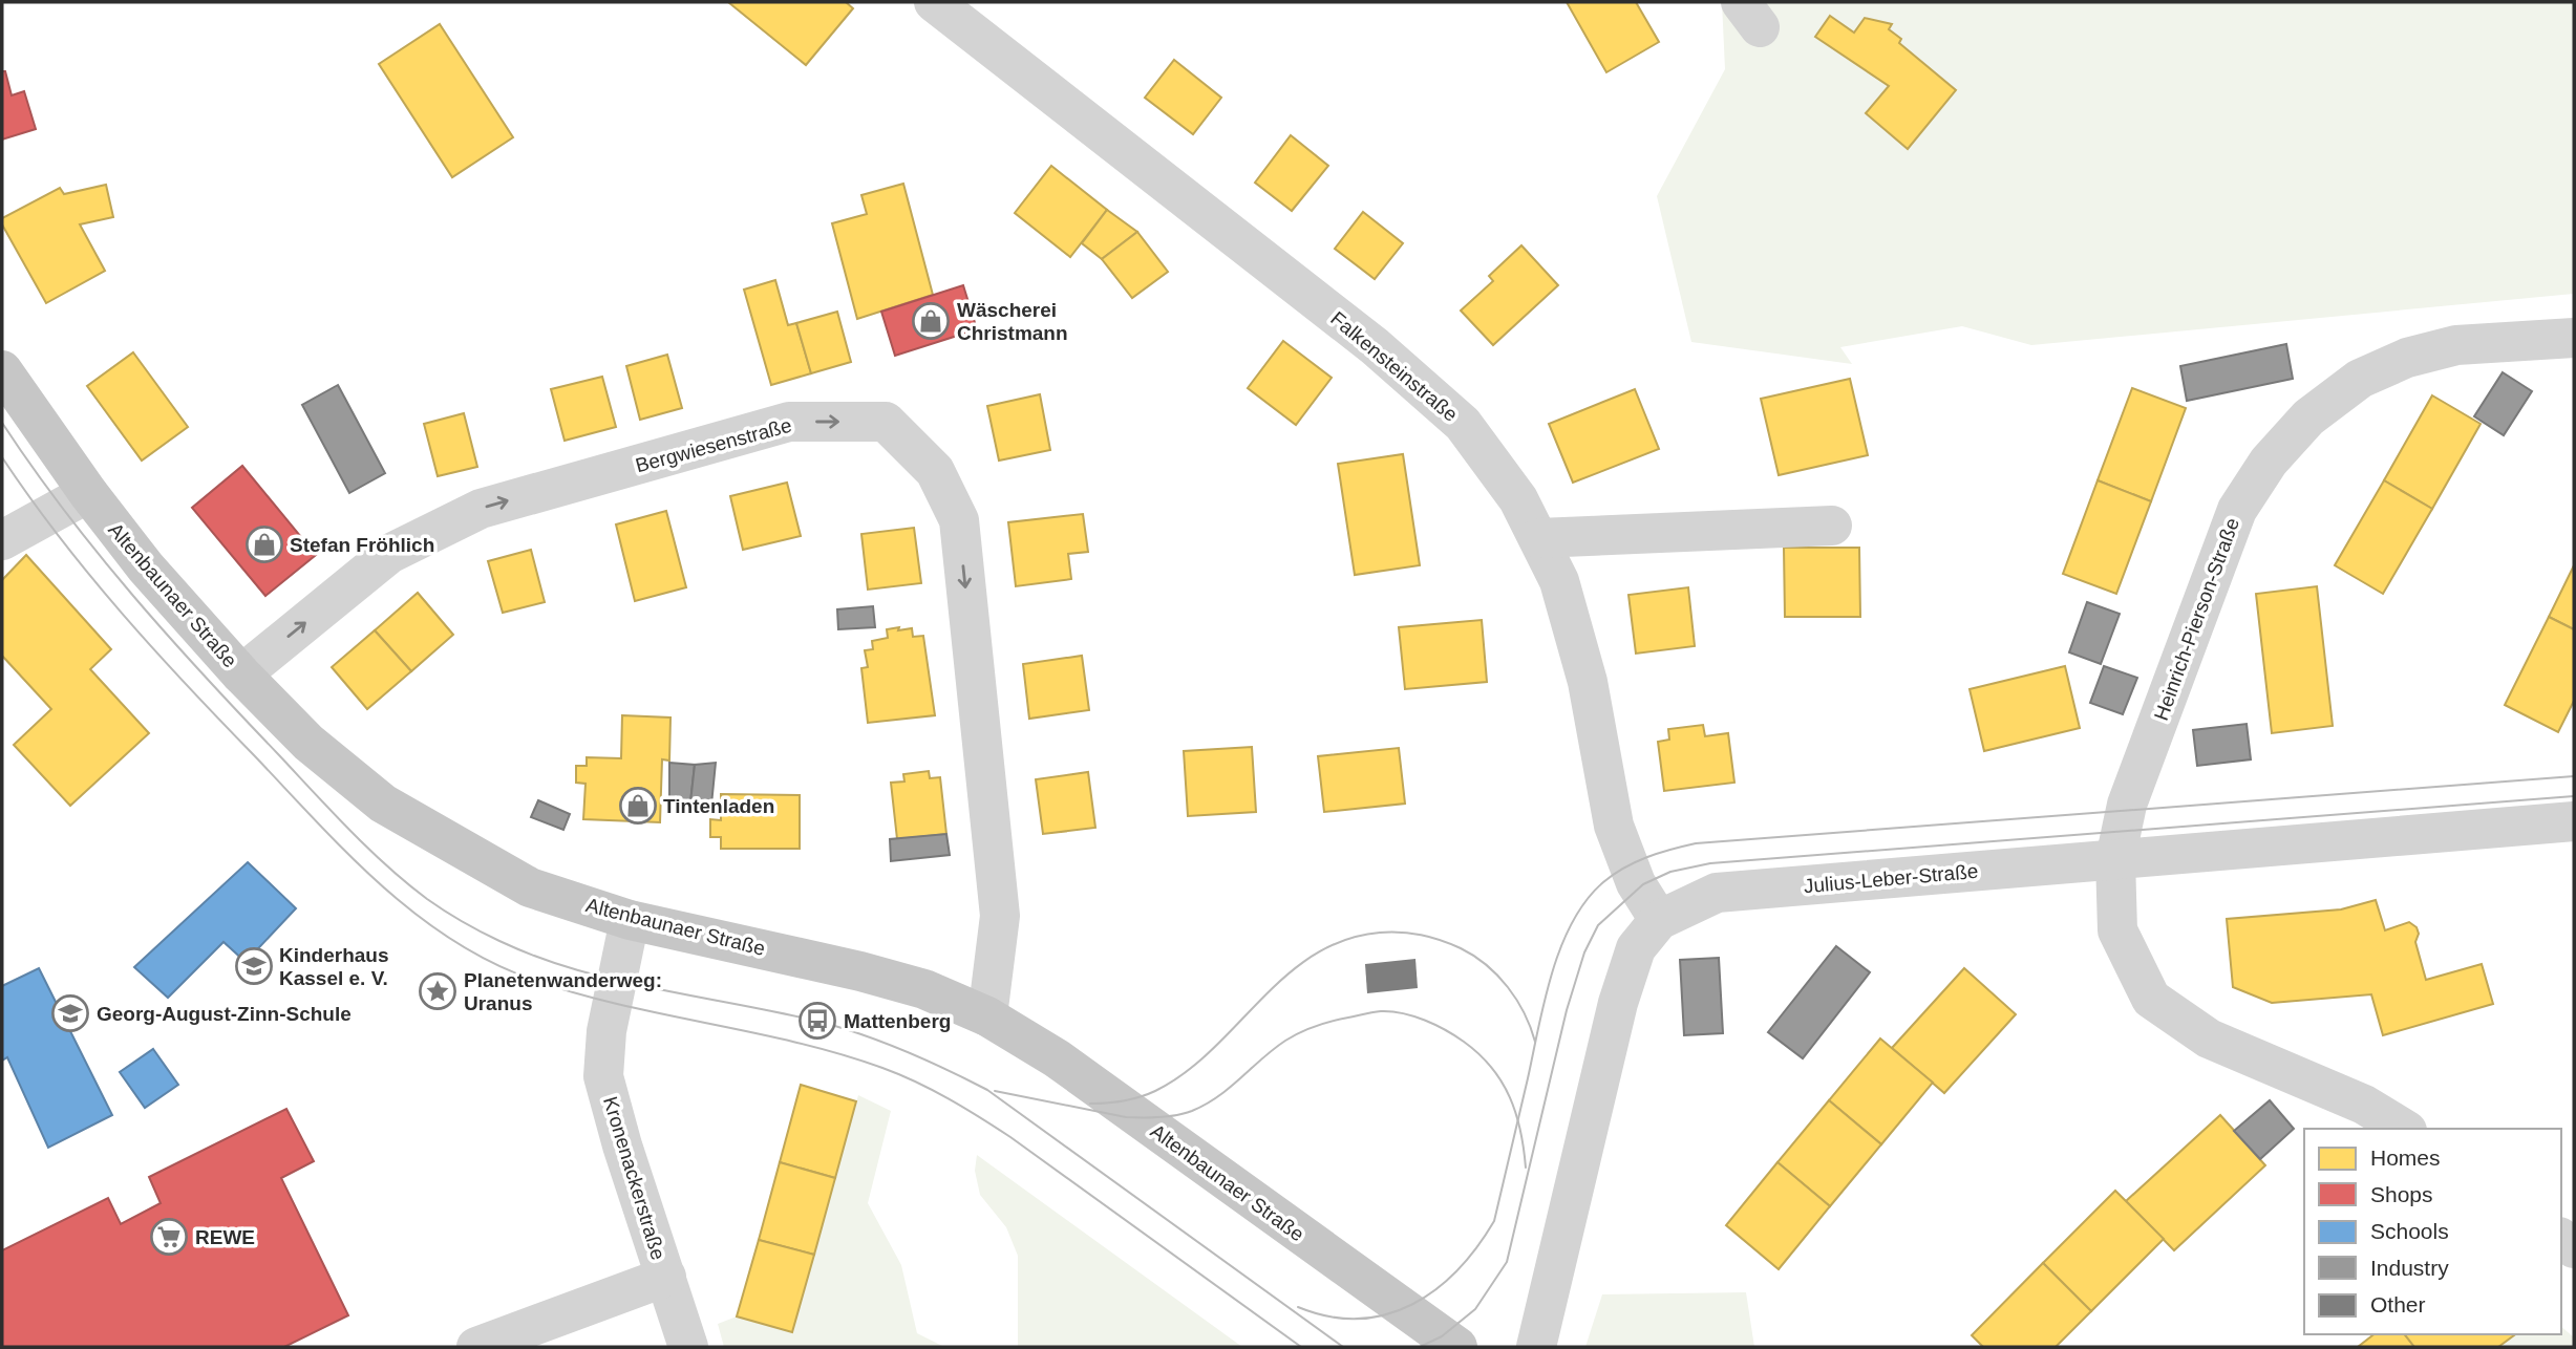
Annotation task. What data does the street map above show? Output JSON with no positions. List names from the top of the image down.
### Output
{
  "streets": {
    "main road": ["Altenbaunaer Straße"],
    "street": [
      "Falkensteinstraße",
      "Bergwiesenstraße",
      "Heinrich-Pierson-Straße",
      "Julius-Leber-Straße",
      "Kronenackerstraße"
    ]
  },
  "crossings": [
    ["Falkensteinstraße", "Julius-Leber-Straße"],
    ["Bergwiesenstraße", "Altenbaunaer Straße"],
    ["Altenbaunaer Straße", "Kronenackerstraße"],
    ["Heinrich-Pierson-Straße", "Julius-Leber-Straße"]
  ],
  "places": {
    "shop": ["Wäscherei Christmann", "Stefan Fröhlich", "Tintenladen"],
    "school or university": ["Kinderhaus Kassel e. V.", "Georg-August-Zinn-Schule"],
    "place": ["Planetenwanderweg: Uranus"],
    "bus stop": ["Mattenberg"],
    "supermarket": ["REWE"]
  },
  "legend": [
    "Homes",
    "Shops",
    "Schools",
    "Industry",
    "Other"
  ]
}
